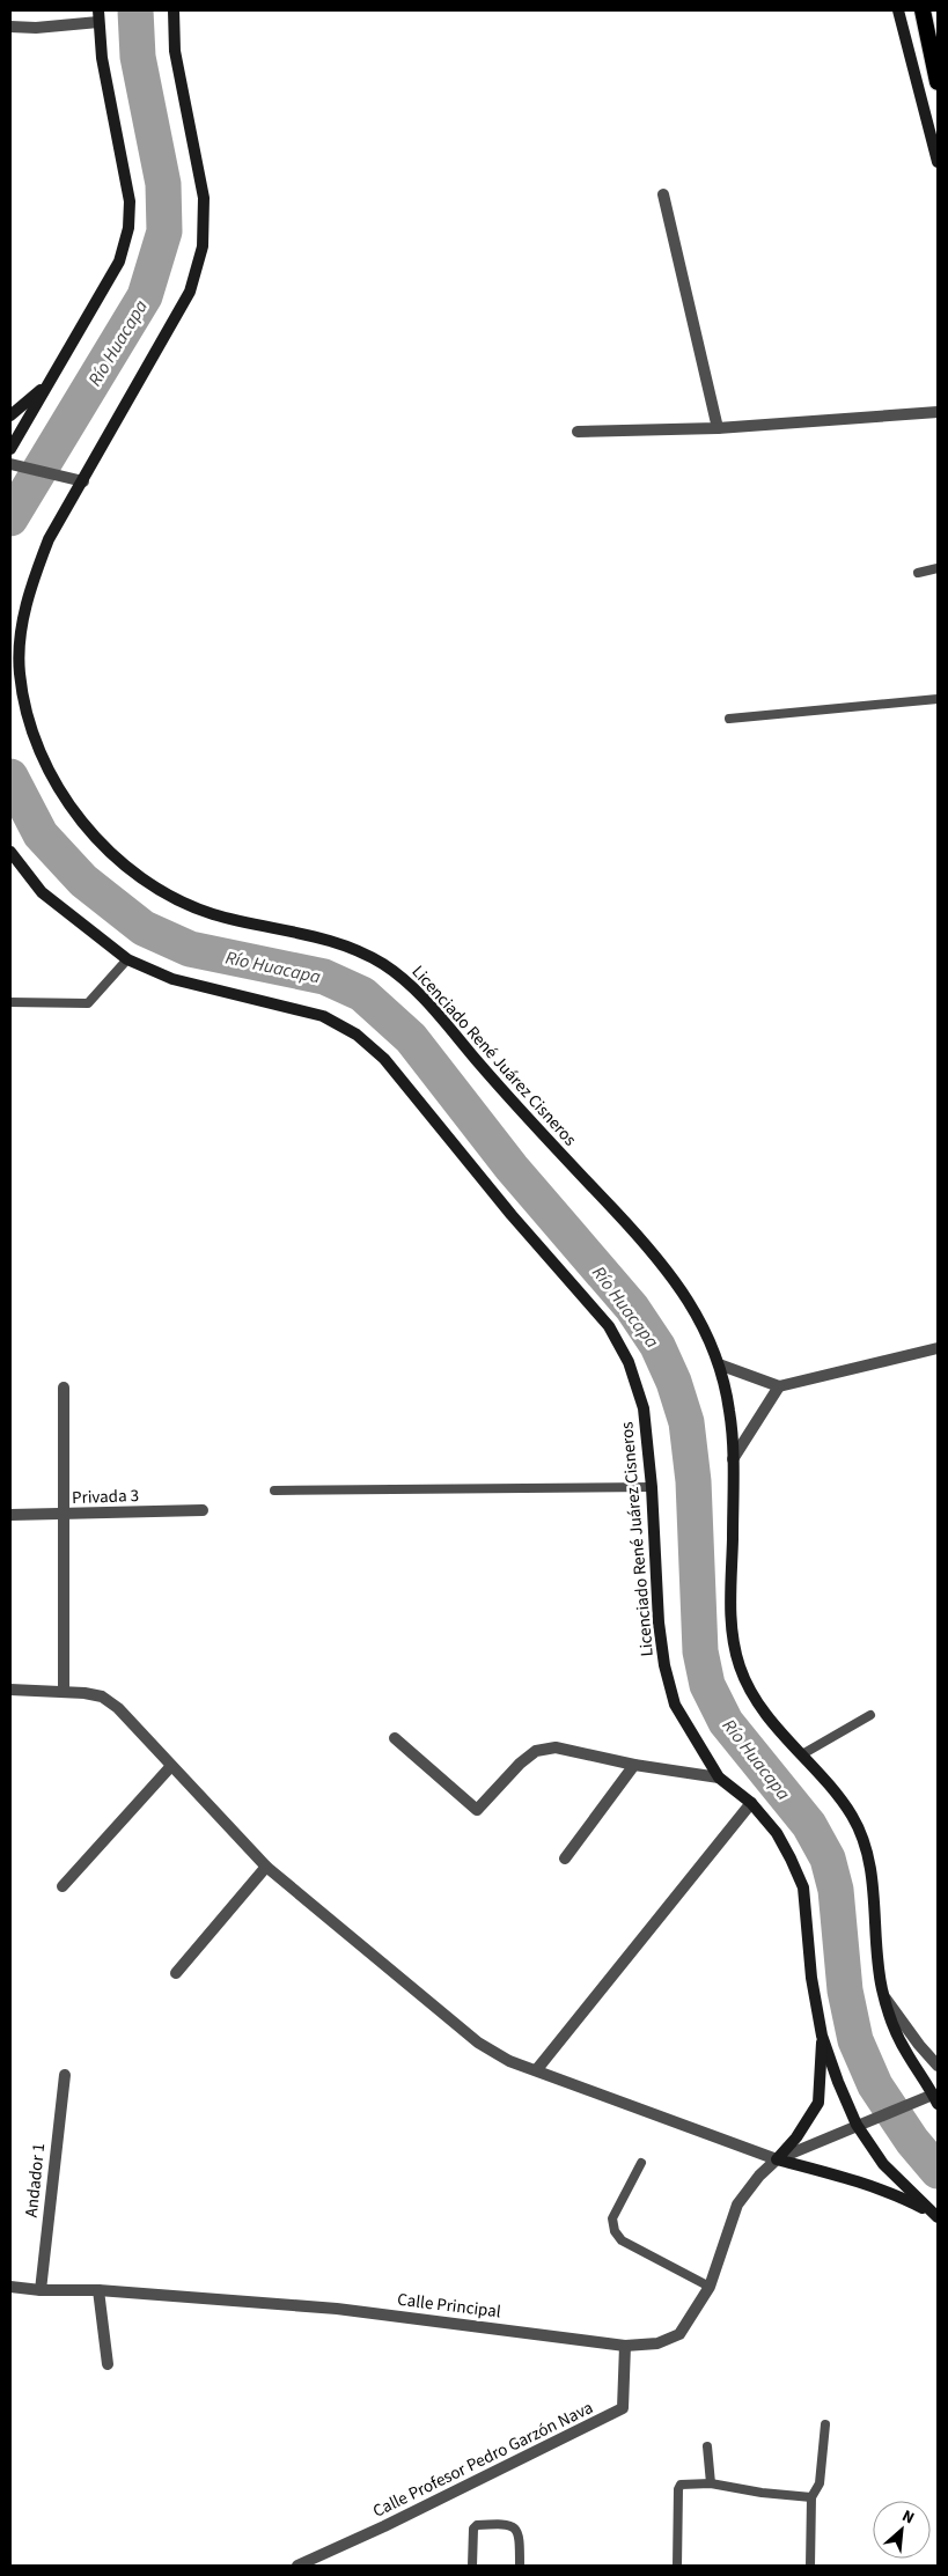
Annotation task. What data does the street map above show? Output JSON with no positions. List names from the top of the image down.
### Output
{
  "streets": {
    "main road": ["Licenciado René Juárez Cisneros"],
    "street": [
      "Privada 3",
      "Andador 1",
      "Calle Principal",
      "Calle Profesor Pedro Garzón Nava"
    ]
  },
  "crossings": [
    ["Andador 1", "Calle Principal"],
    ["Calle Principal", "Calle Profesor Pedro Garzón Nava"]
  ],
  "water": ["Río Huacapa"],
  "north": "top right"
}
